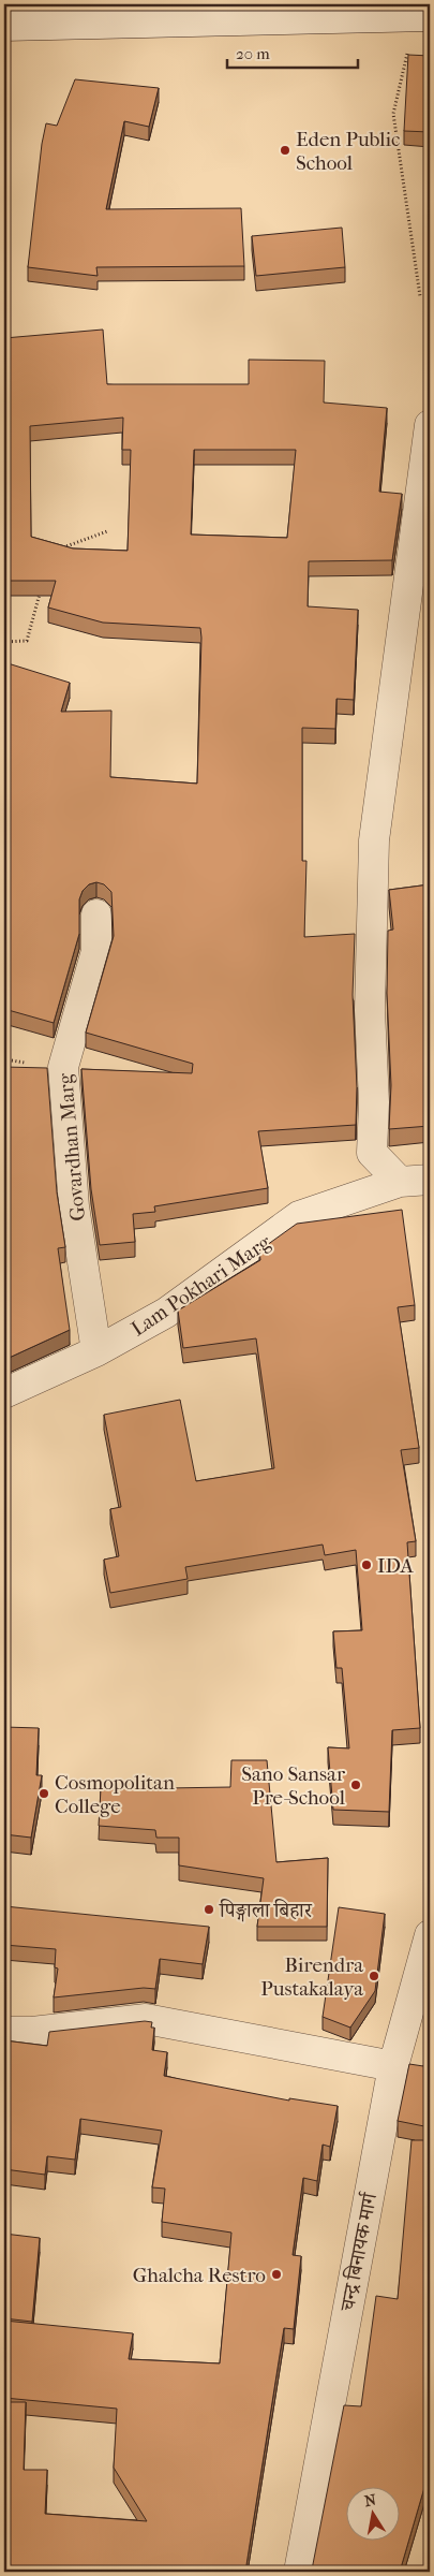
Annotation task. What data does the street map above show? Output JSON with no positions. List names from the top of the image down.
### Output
{
  "streets": {
    "street": ["Govardhan Marg", "Lam Pokhari Marg", "चन्द्र बिनायक मार्ग"]
  },
  "crossings": [
    ["Govardhan Marg", "Lam Pokhari Marg"]
  ],
  "places": [
    "Eden Public School",
    "IDA",
    "Sano Sansar Pre-School",
    "Cosmopolitan College",
    "पिङ्गाला बिहार",
    "Birendra Pustakalaya",
    "Ghalcha Restro"
  ],
  "scale_bar": "20 m",
  "north": "top"
}
